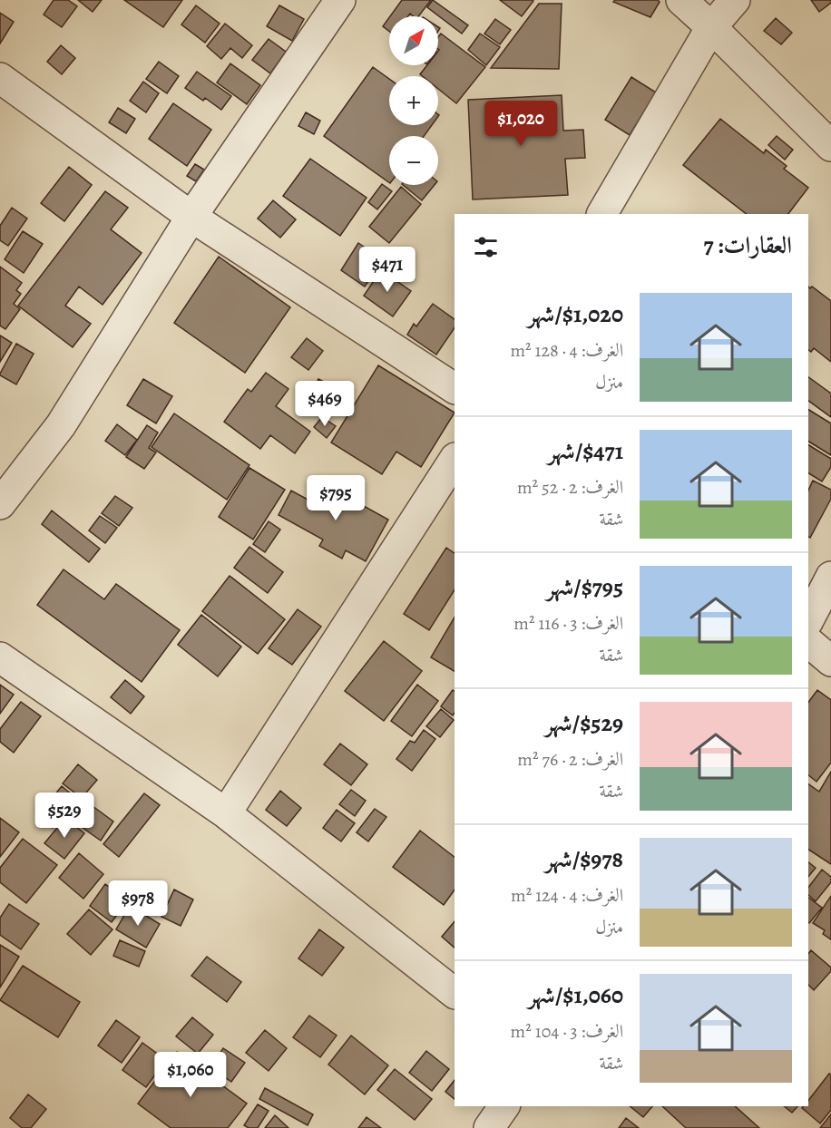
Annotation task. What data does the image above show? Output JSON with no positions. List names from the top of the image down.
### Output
{
  "north": "top right",
  "page": {
    "map_buttons": ["+", "−"],
    "price": [
      "$1,020",
      "$471",
      "$469",
      "$795",
      "$529",
      "$978",
      "$1,060"
    ],
    "heading": "العقارات: 7",
    "list": [
      {
        "name": "$1,020/شهر",
        "note": "الغرف: 4 · 128 m² · منزل"
      },
      {
        "name": "$471/شهر",
        "note": "الغرف: 2 · 52 m² · شقة"
      },
      {
        "name": "$795/شهر",
        "note": "الغرف: 3 · 116 m² · شقة"
      },
      {
        "name": "$529/شهر",
        "note": "الغرف: 2 · 76 m² · شقة"
      },
      {
        "name": "$978/شهر",
        "note": "الغرف: 4 · 124 m² · منزل"
      },
      {
        "name": "$1,060/شهر",
        "note": "الغرف: 3 · 104 m² · شقة"
      }
    ]
  }
}
